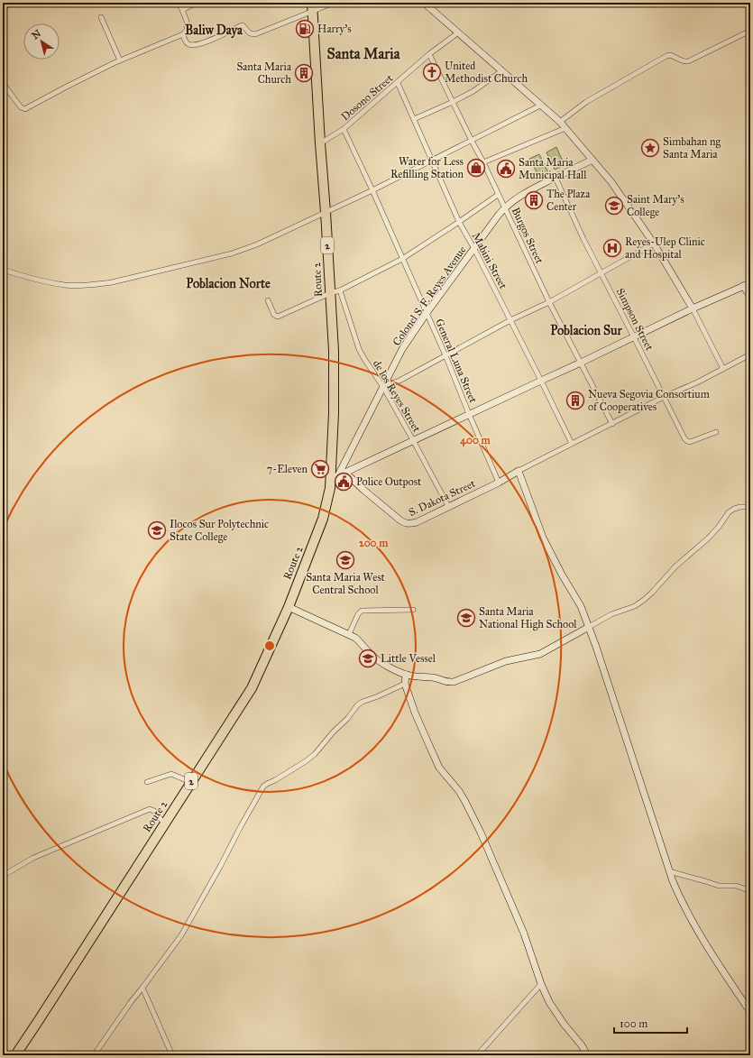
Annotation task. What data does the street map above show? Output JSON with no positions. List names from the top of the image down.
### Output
{
  "streets": {
    "highway": ["2", "Route 2"],
    "street": [
      "Dosono Street",
      "Burgos Street",
      "Mabini Street",
      "Colonel S. F. Reyes Avenue",
      "Simpson Street",
      "General Luna Street",
      "de los Reyes Street",
      "S. Dakota Street"
    ]
  },
  "crossings": [
    ["Dosono Street", "Burgos Street"],
    ["Dosono Street", "Mabini Street"],
    ["Dosono Street", "Route 2"],
    ["Dosono Street", "General Luna Street"],
    ["Burgos Street", "Colonel S. F. Reyes Avenue"],
    ["Mabini Street", "Colonel S. F. Reyes Avenue"],
    ["Route 2", "Colonel S. F. Reyes Avenue"],
    ["Colonel S. F. Reyes Avenue", "Simpson Street"],
    ["Colonel S. F. Reyes Avenue", "General Luna Street"],
    ["Colonel S. F. Reyes Avenue", "de los Reyes Street"],
    ["General Luna Street", "S. Dakota Street"],
    ["de los Reyes Street", "S. Dakota Street"]
  ],
  "districts": [
    "Baliw Daya",
    "Santa Maria",
    "Poblacion Norte",
    "Poblacion Sur"
  ],
  "places": {
    "fuel station": ["Harry's"],
    "church": ["United Methodist Church"],
    "building": ["Santa Maria Church", "The Plaza Center", "Nueva Segovia Consortium of Cooperatives"],
    "place": ["Simbahan ng Santa Maria"],
    "shop": ["Water for Less Refilling Station"],
    "public building": ["Santa Maria Municipal Hall", "Police Outpost"],
    "school or university": [
      "Saint Mary's College",
      "Ilocos Sur Polytechnic State College",
      "Santa Maria West Central School",
      "Santa Maria National High School",
      "Little Vessel"
    ],
    "hospital": ["Reyes-Ulep Clinic and Hospital"],
    "supermarket": ["7-Eleven"]
  },
  "scale_bar": "100 m",
  "north": "top left",
  "rings": ["400 m", "200 m"]
}
